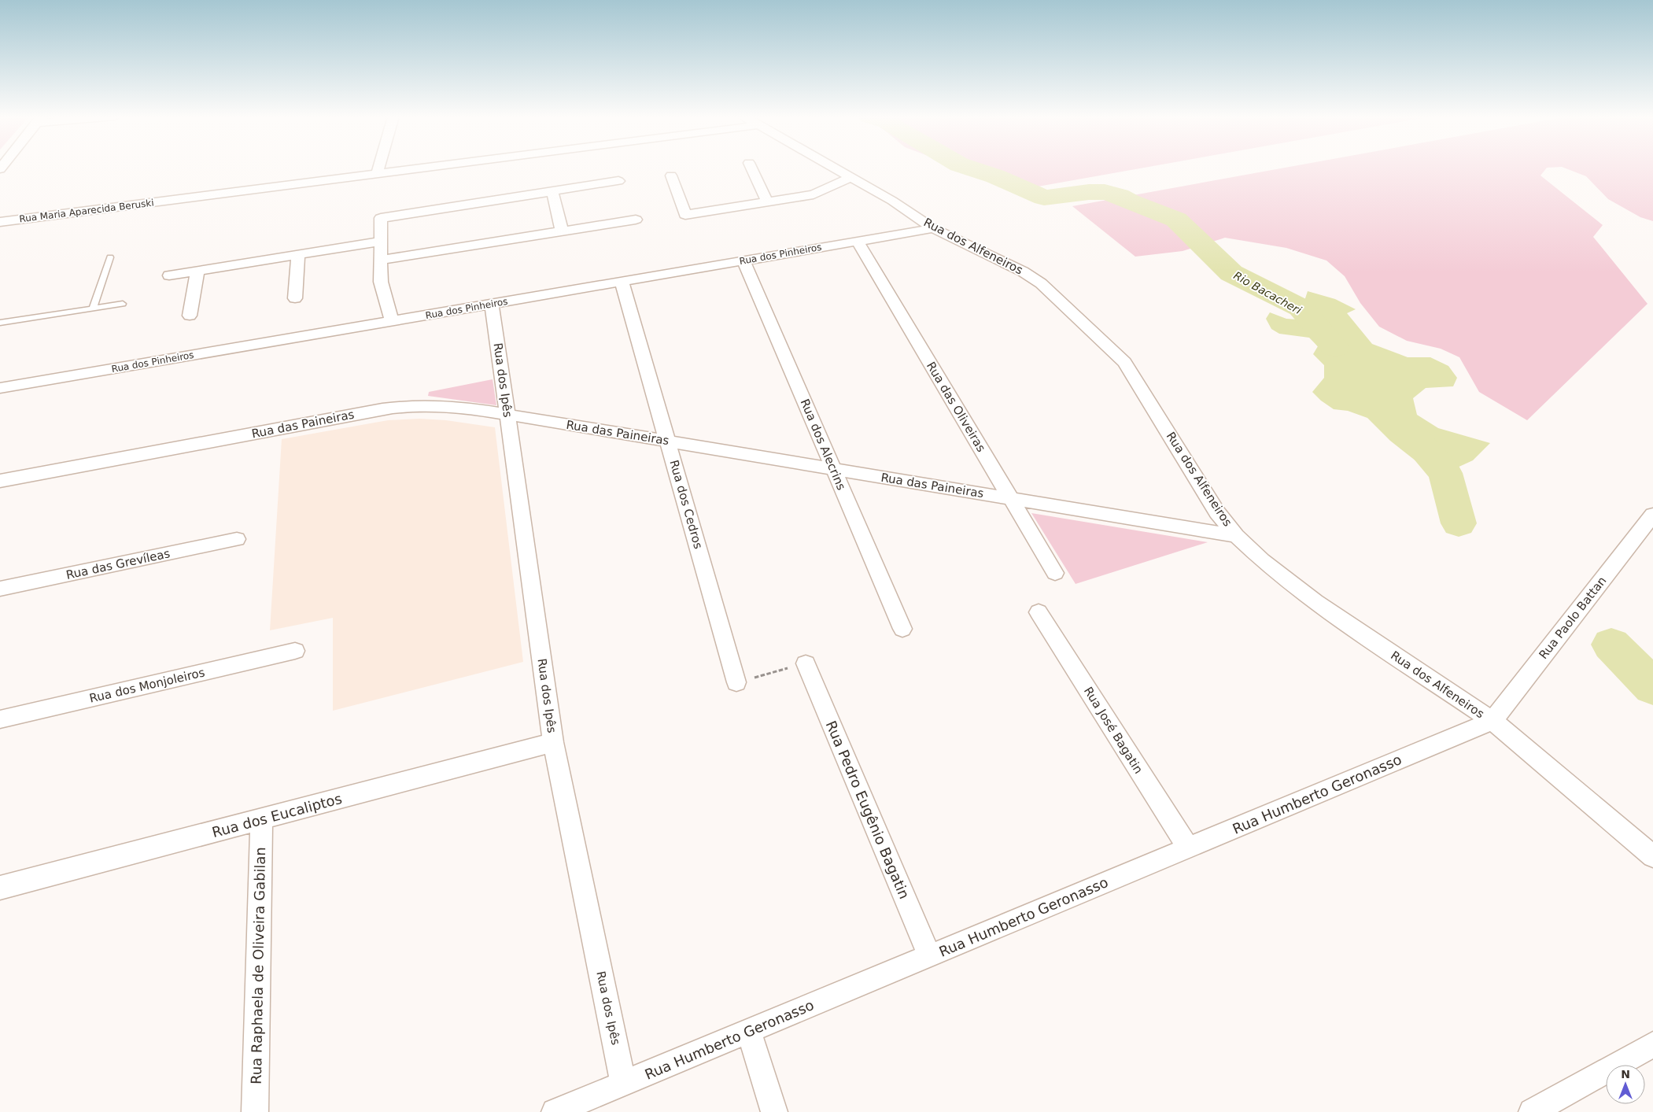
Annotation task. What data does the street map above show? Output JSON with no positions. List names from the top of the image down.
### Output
{
  "streets": {
    "street": [
      "Rua Maria Aparecida Beruski",
      "Rua dos Alfeneiros",
      "Rua dos Pinheiros",
      "Rua dos Ipês",
      "Rua das Oliveiras",
      "Rua das Paineiras",
      "Rua dos Alecrins",
      "Rua dos Cedros",
      "Rua das Grevíleas",
      "Rua Paolo Battan",
      "Rua dos Monjoleiros",
      "Rua José Bagatin",
      "Rua Humberto Geronasso",
      "Rua Pedro Eugênio Bagatin",
      "Rua dos Eucaliptos",
      "Rua Raphaela de Oliveira Gabilan"
    ]
  },
  "crossings": [
    ["Rua dos Alfeneiros", "Rua dos Pinheiros"],
    ["Rua dos Alfeneiros", "Rua das Paineiras"],
    ["Rua dos Alfeneiros", "Rua Paolo Battan"],
    ["Rua dos Alfeneiros", "Rua Humberto Geronasso"],
    ["Rua dos Pinheiros", "Rua dos Ipês"],
    ["Rua dos Pinheiros", "Rua das Oliveiras"],
    ["Rua dos Pinheiros", "Rua dos Alecrins"],
    ["Rua dos Pinheiros", "Rua dos Cedros"],
    ["Rua dos Ipês", "Rua das Paineiras"],
    ["Rua dos Ipês", "Rua Humberto Geronasso"],
    ["Rua dos Ipês", "Rua dos Eucaliptos"],
    ["Rua das Oliveiras", "Rua das Paineiras"],
    ["Rua das Paineiras", "Rua dos Alecrins"],
    ["Rua das Paineiras", "Rua dos Cedros"],
    ["Rua Paolo Battan", "Rua Humberto Geronasso"],
    ["Rua José Bagatin", "Rua Humberto Geronasso"],
    ["Rua Humberto Geronasso", "Rua Pedro Eugênio Bagatin"],
    ["Rua dos Eucaliptos", "Rua Raphaela de Oliveira Gabilan"]
  ],
  "water": ["Rio Bacacheri"],
  "north": "top"
}
